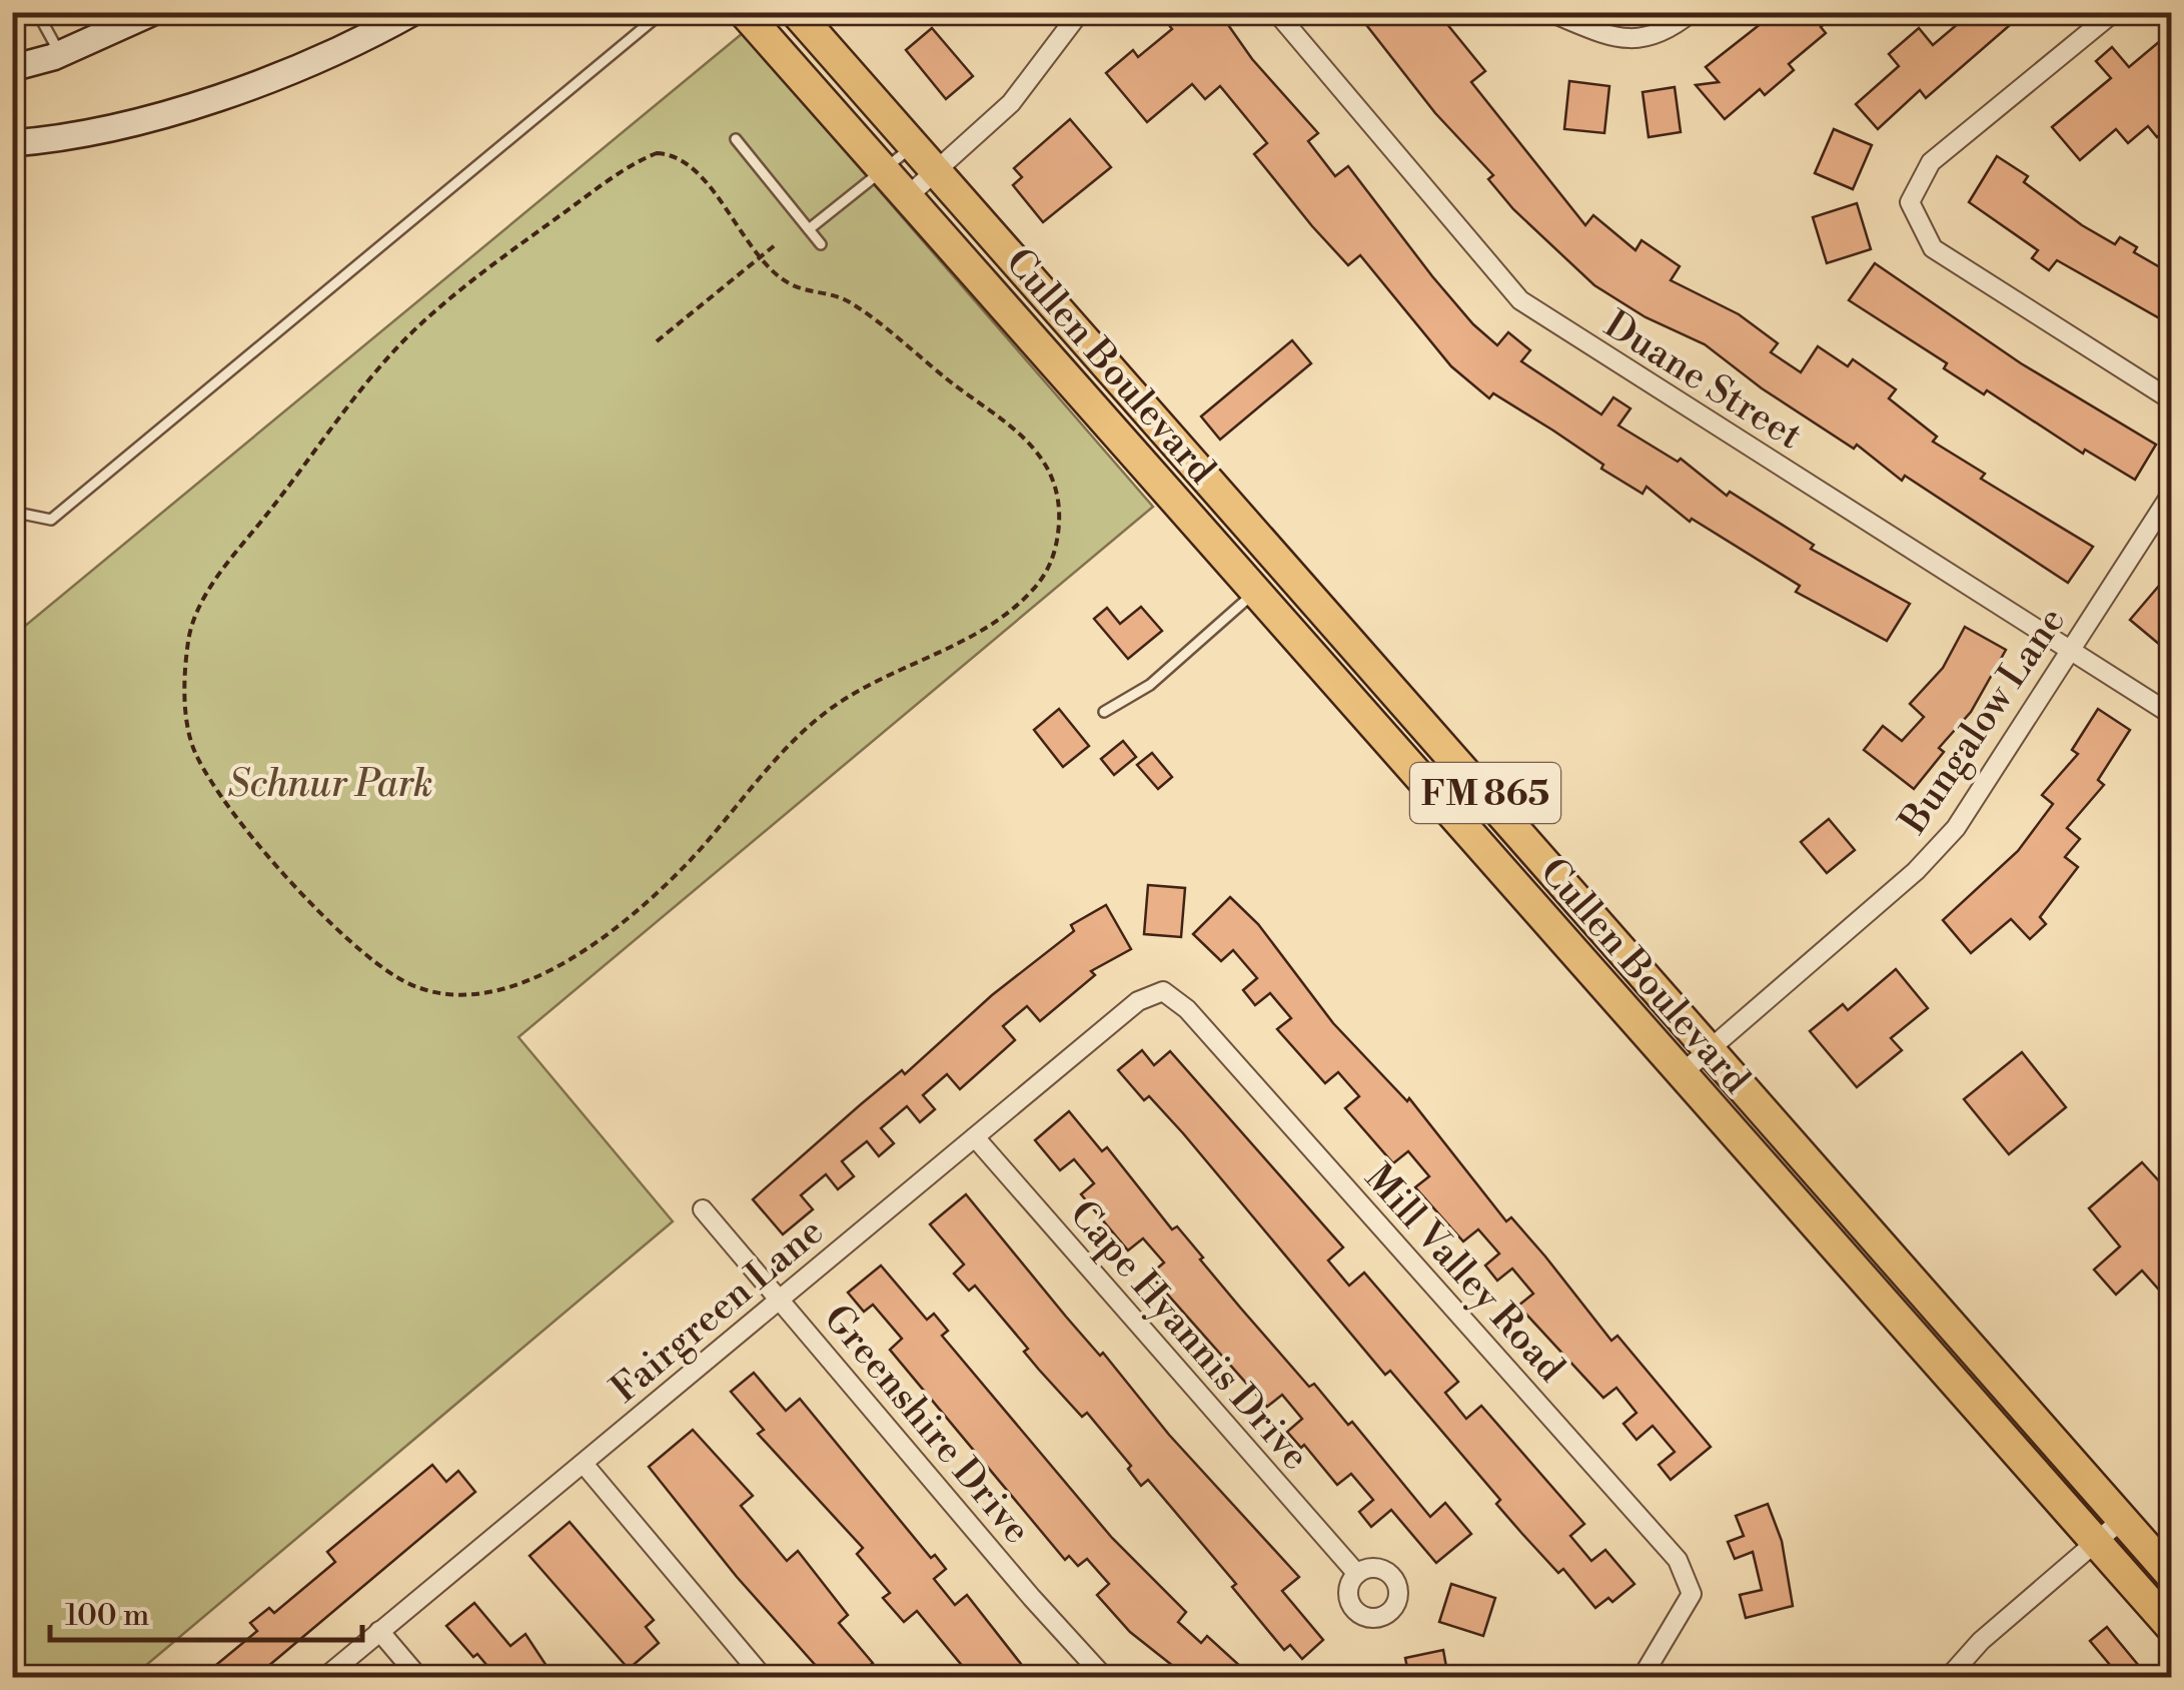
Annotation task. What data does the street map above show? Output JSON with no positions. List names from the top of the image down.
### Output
{
  "streets": {
    "main road": ["Cullen Boulevard", "FM 865"],
    "street": [
      "Duane Street",
      "Bungalow Lane",
      "Mill Valley Road",
      "Fairgreen Lane",
      "Cape Hyannis Drive",
      "Greenshire Drive"
    ]
  },
  "crossings": [
    ["Cullen Boulevard", "Bungalow Lane"],
    ["Duane Street", "Bungalow Lane"],
    ["Mill Valley Road", "Fairgreen Lane"],
    ["Fairgreen Lane", "Cape Hyannis Drive"],
    ["Fairgreen Lane", "Greenshire Drive"]
  ],
  "parks": ["Schnur Park"],
  "scale_bar": "100 m"
}
